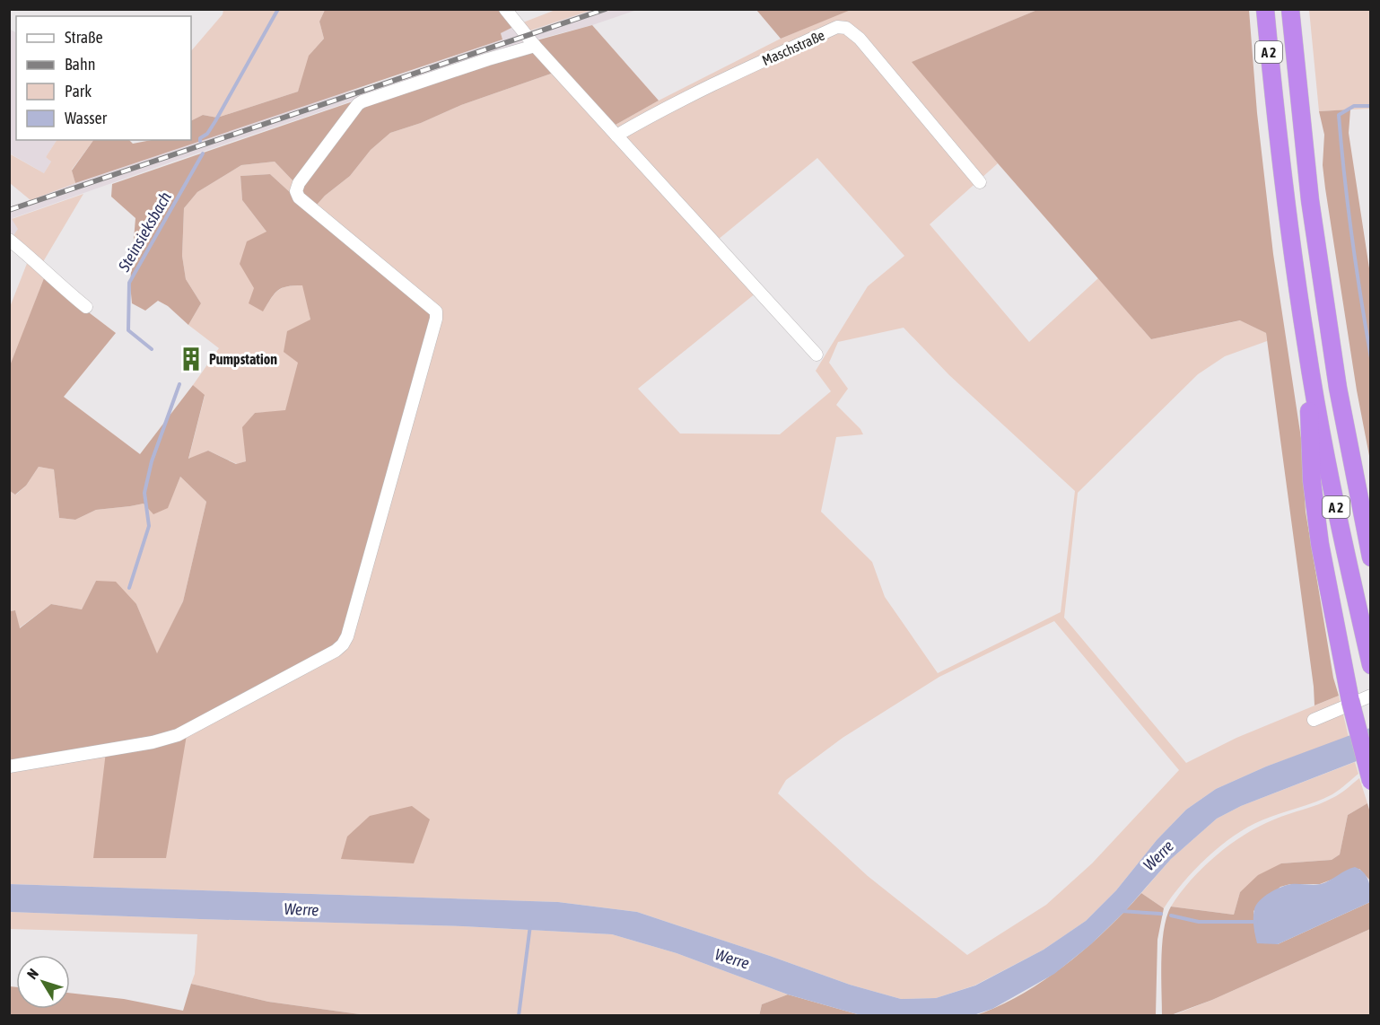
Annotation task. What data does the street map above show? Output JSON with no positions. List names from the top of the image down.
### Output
{
  "streets": {
    "highway": ["A 2"],
    "street": ["Maschstraße"]
  },
  "water": ["Steinsieksbach", "Werre"],
  "places": {
    "building": ["Pumpstation"]
  },
  "legend": [
    "Straße",
    "Bahn",
    "Park",
    "Wasser"
  ],
  "north": "top left"
}
